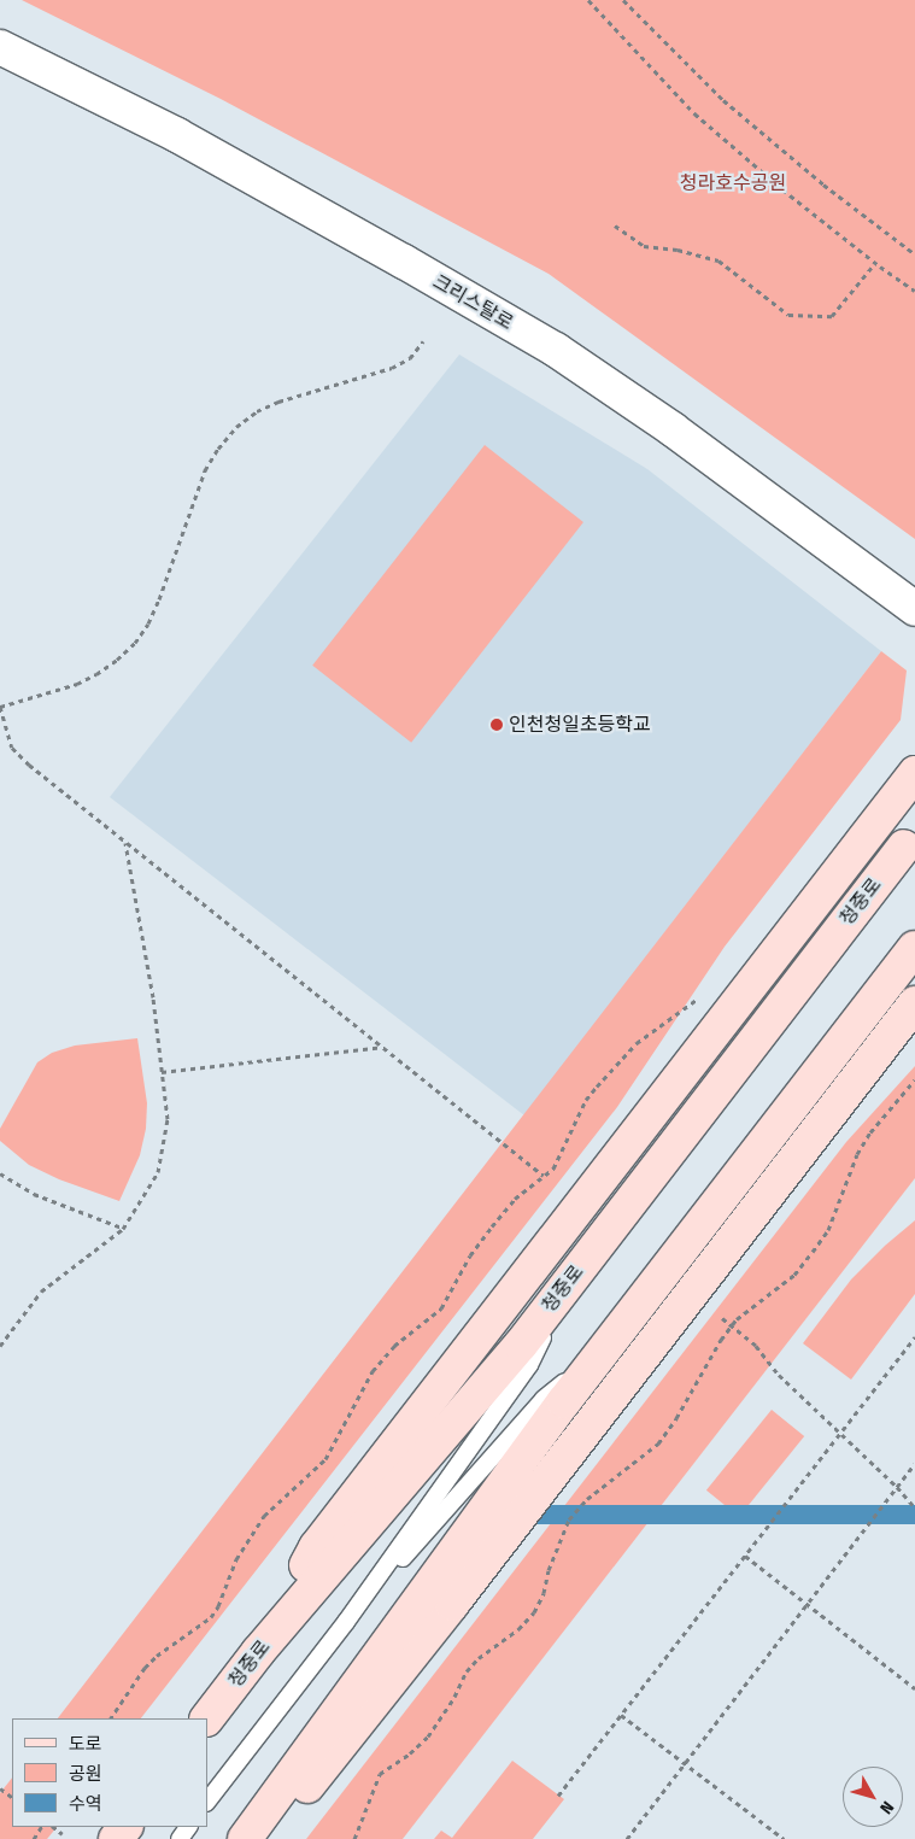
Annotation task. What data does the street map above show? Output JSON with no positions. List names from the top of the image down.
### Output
{
  "streets": {
    "street": ["크리스탈로", "청중로"]
  },
  "parks": ["청라호수공원"],
  "places": ["인천청일초등학교"],
  "legend": ["도로", "공원", "수역"],
  "north": "bottom right"
}
